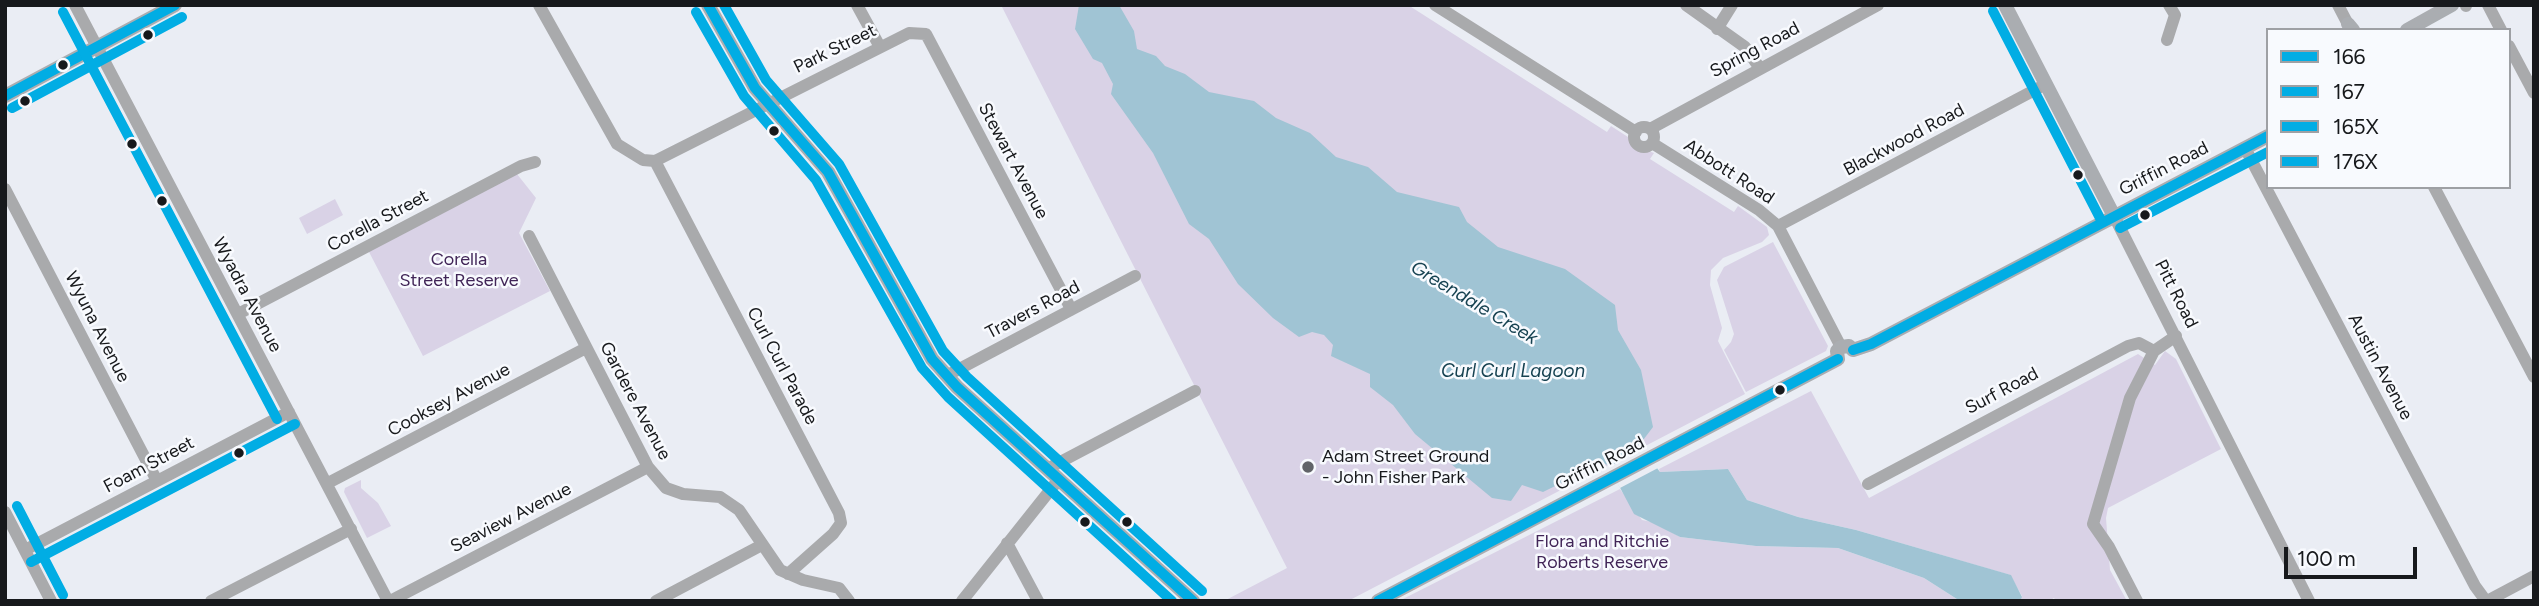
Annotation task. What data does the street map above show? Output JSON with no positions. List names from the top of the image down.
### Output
{
  "streets": {
    "main road": ["Griffin Road", "Pitt Road"],
    "street": [
      "Park Street",
      "Spring Road",
      "Blackwood Road",
      "Stewart Avenue",
      "Abbott Road",
      "Corella Street",
      "Wyadra Avenue",
      "Travers Road",
      "Wyuna Avenue",
      "Curl Curl Parade",
      "Austin Avenue",
      "Surf Road",
      "Cooksey Avenue",
      "Gardere Avenue",
      "Foam Street",
      "Seaview Avenue"
    ]
  },
  "crossings": [
    ["Park Street", "Stewart Avenue"],
    ["Park Street", "Curl Curl Parade"],
    ["Spring Road", "Abbott Road"],
    ["Blackwood Road", "Abbott Road"],
    ["Blackwood Road", "Pitt Road"],
    ["Stewart Avenue", "Travers Road"],
    ["Griffin Road", "Abbott Road"],
    ["Griffin Road", "Pitt Road"],
    ["Griffin Road", "Austin Avenue"],
    ["Corella Street", "Wyadra Avenue"],
    ["Wyadra Avenue", "Cooksey Avenue"],
    ["Wyadra Avenue", "Foam Street"],
    ["Wyadra Avenue", "Seaview Avenue"],
    ["Wyuna Avenue", "Foam Street"],
    ["Curl Curl Parade", "Gardere Avenue"],
    ["Cooksey Avenue", "Gardere Avenue"],
    ["Gardere Avenue", "Seaview Avenue"]
  ],
  "water": ["Greendale Creek", "Curl Curl Lagoon"],
  "parks": ["Corella Street Reserve", "Flora and Ritchie Roberts Reserve"],
  "places": ["Adam Street Ground - John Fisher Park"],
  "lines": [
    "transit line 166",
    "transit line 165X",
    "transit line 176X",
    "transit line 167"
  ],
  "legend": [
    "166",
    "167",
    "165X",
    "176X"
  ],
  "scale_bar": "100 m"
}
